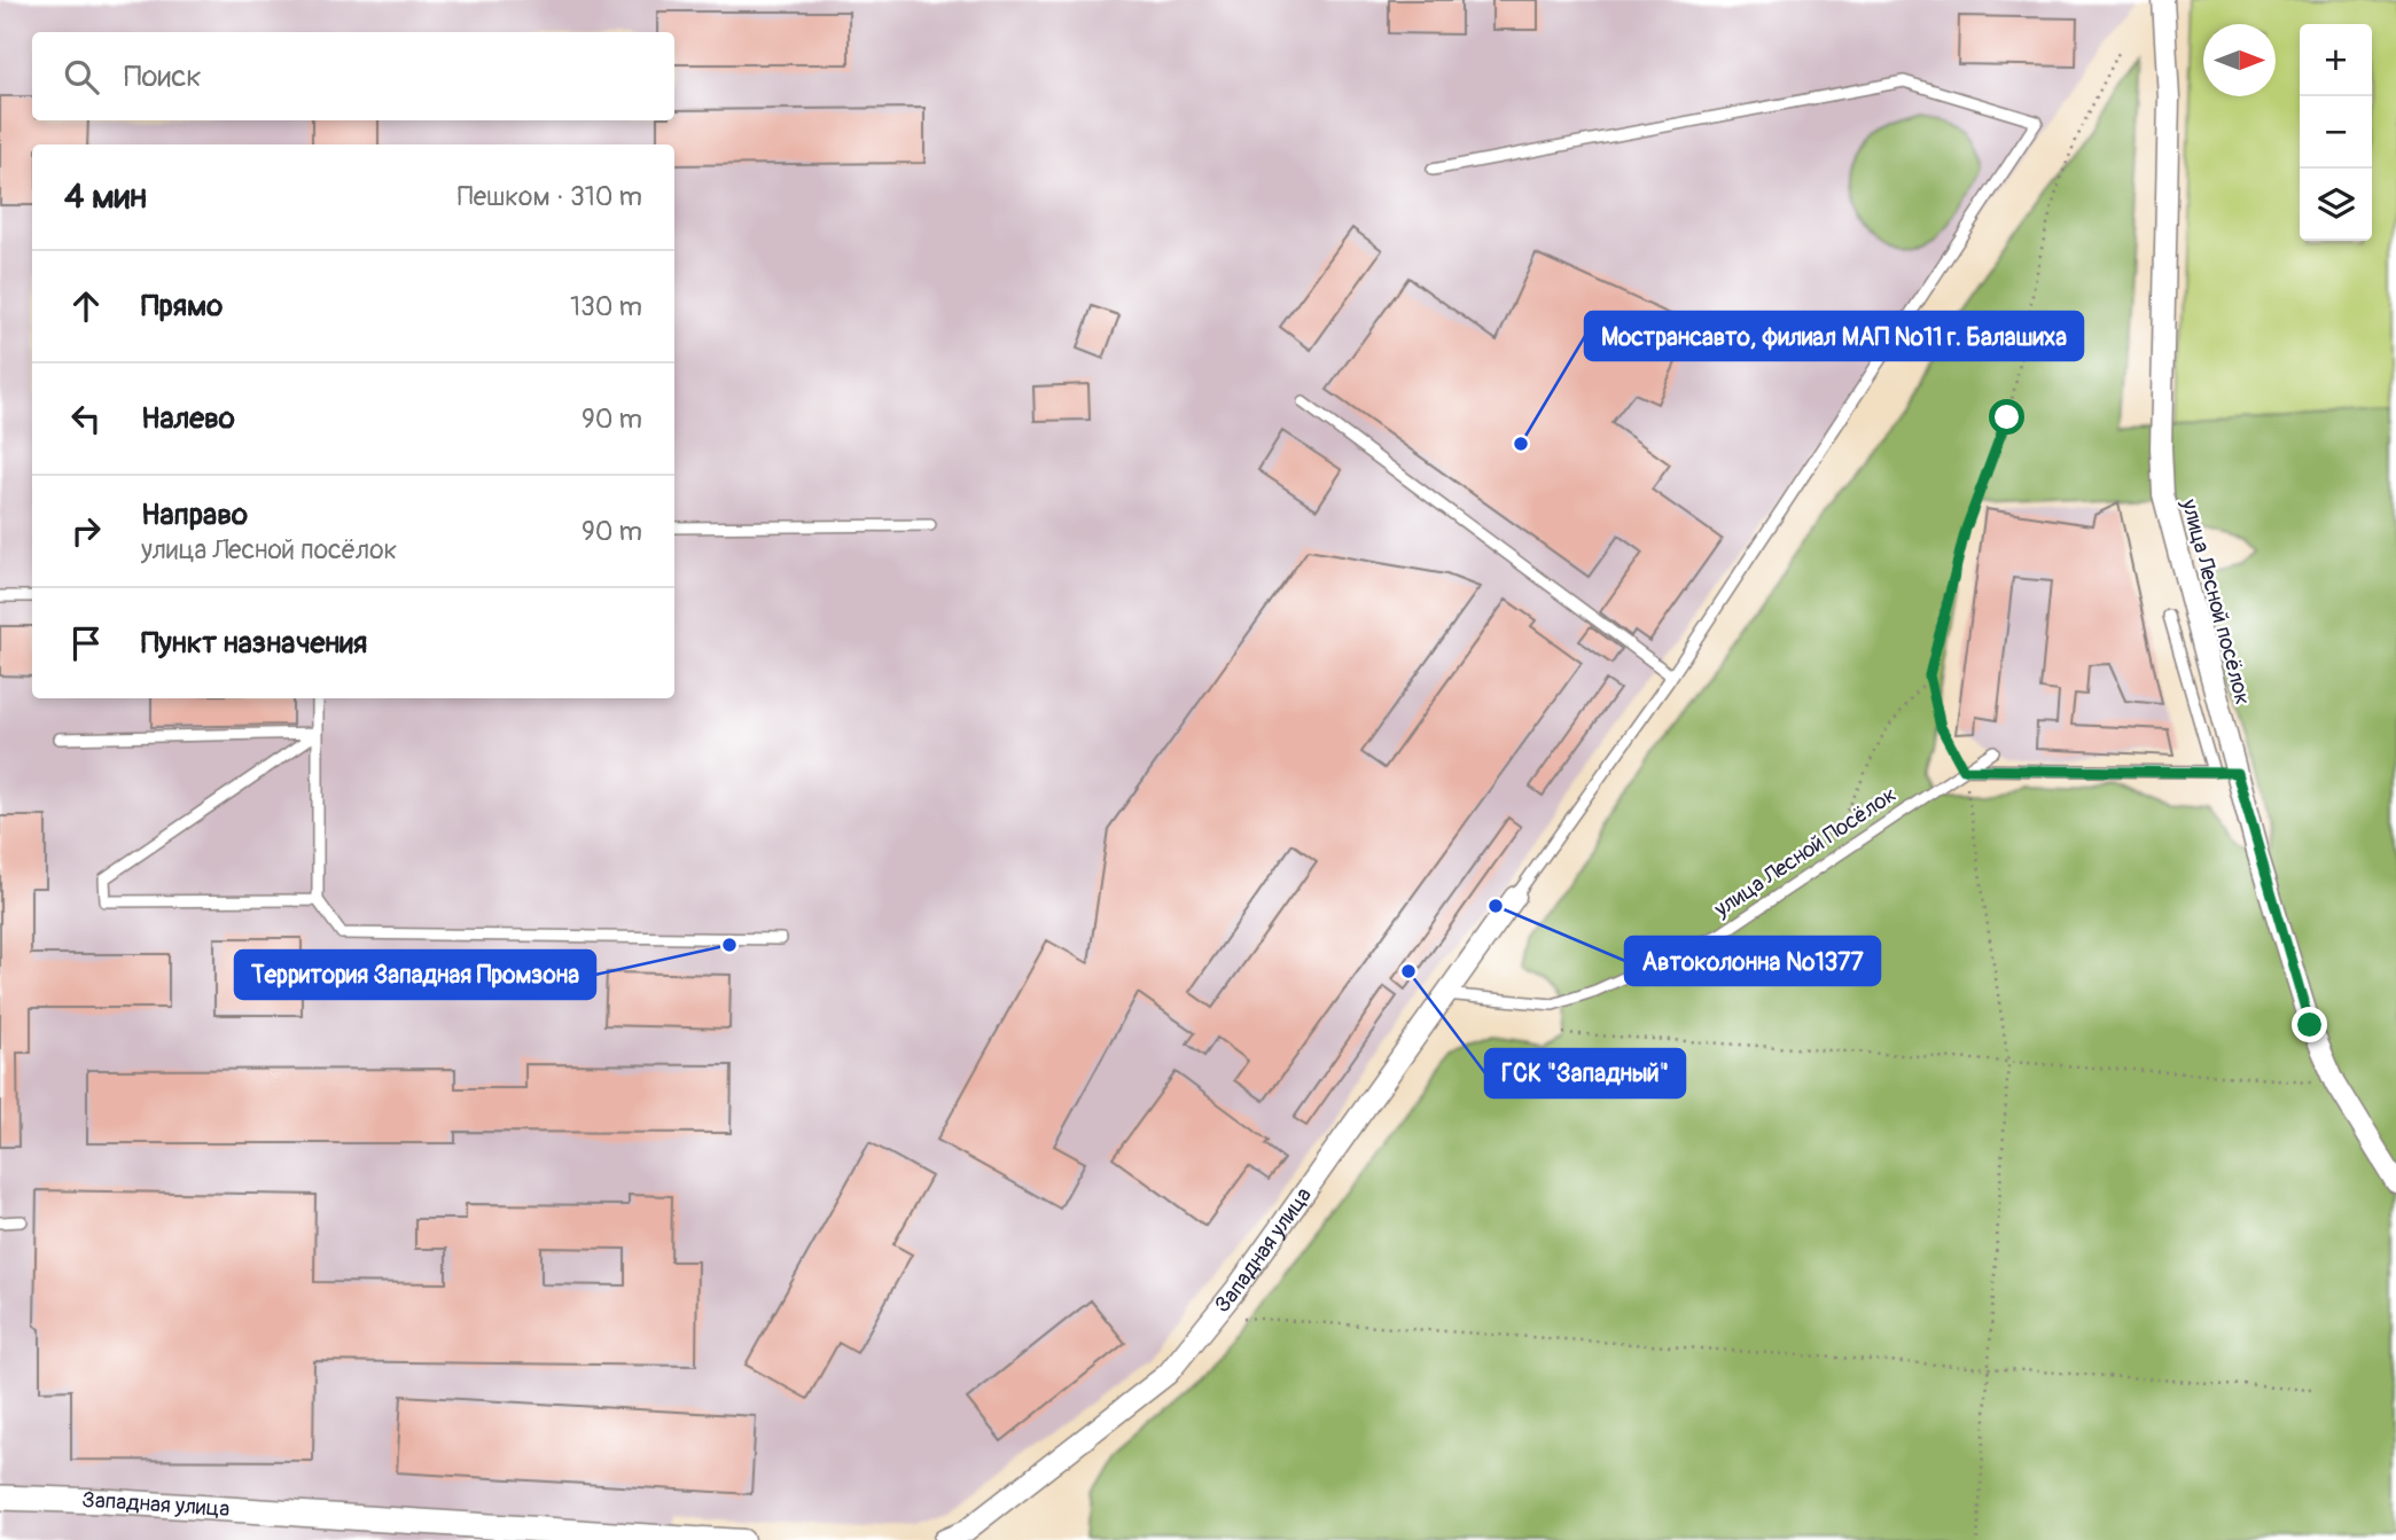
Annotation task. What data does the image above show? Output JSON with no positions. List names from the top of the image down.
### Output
{
  "streets": {
    "street": ["улица Лесной посёлок", "Западная улица"],
    "lane": ["улица Лесной Посёлок"]
  },
  "crossings": [
    ["улица Лесной Посёлок", "Западная улица"]
  ],
  "places": [
    "Мострансавто, филиал МАП №11 г. Балашиха",
    "Автоколонна №1377",
    "Территория Западная Промзона",
    "ГСК \"Западный\""
  ],
  "north": "right",
  "page": {
    "map_buttons": ["+", "−"],
    "search": "Поиск",
    "heading": ["4 мин", "Пешком · 310 m"],
    "list": [
      ["Прямо", "130 m"],
      ["Налево", "90 m"],
      ["Направо", "улица Лесной посёлок", "90 m"],
      "Пункт назначения"
    ]
  }
}
